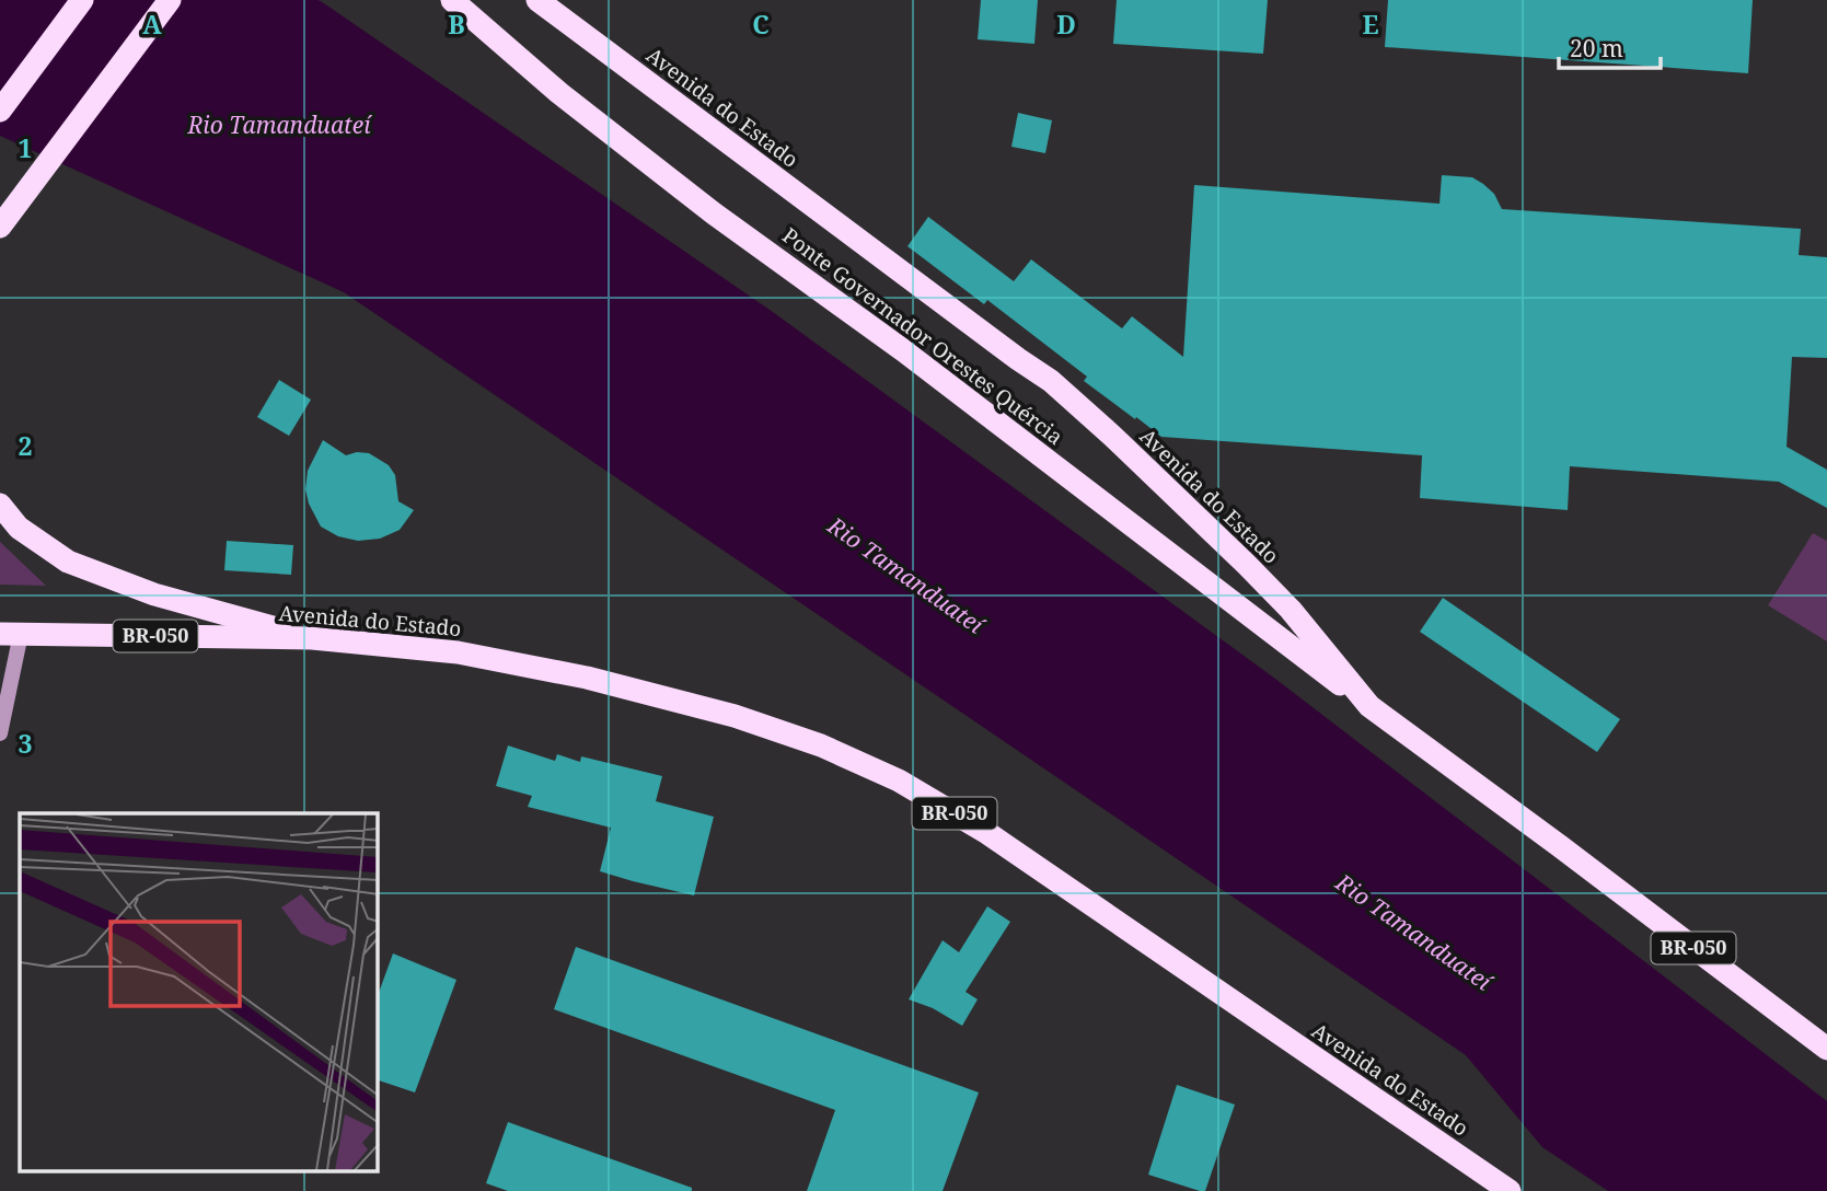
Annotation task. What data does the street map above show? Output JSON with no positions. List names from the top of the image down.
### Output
{
  "streets": {
    "highway": ["Avenida do Estado", "Ponte Governador Orestes Quércia", "BR-050"]
  },
  "crossings": [
    ["Avenida do Estado", "Ponte Governador Orestes Quércia"]
  ],
  "water": ["Rio Tamanduateí"],
  "scale_bar": "20 m",
  "grid": {
    "columns": [
      "A",
      "B",
      "C",
      "D",
      "E"
    ],
    "rows": ["1", "2", "3"]
  }
}
